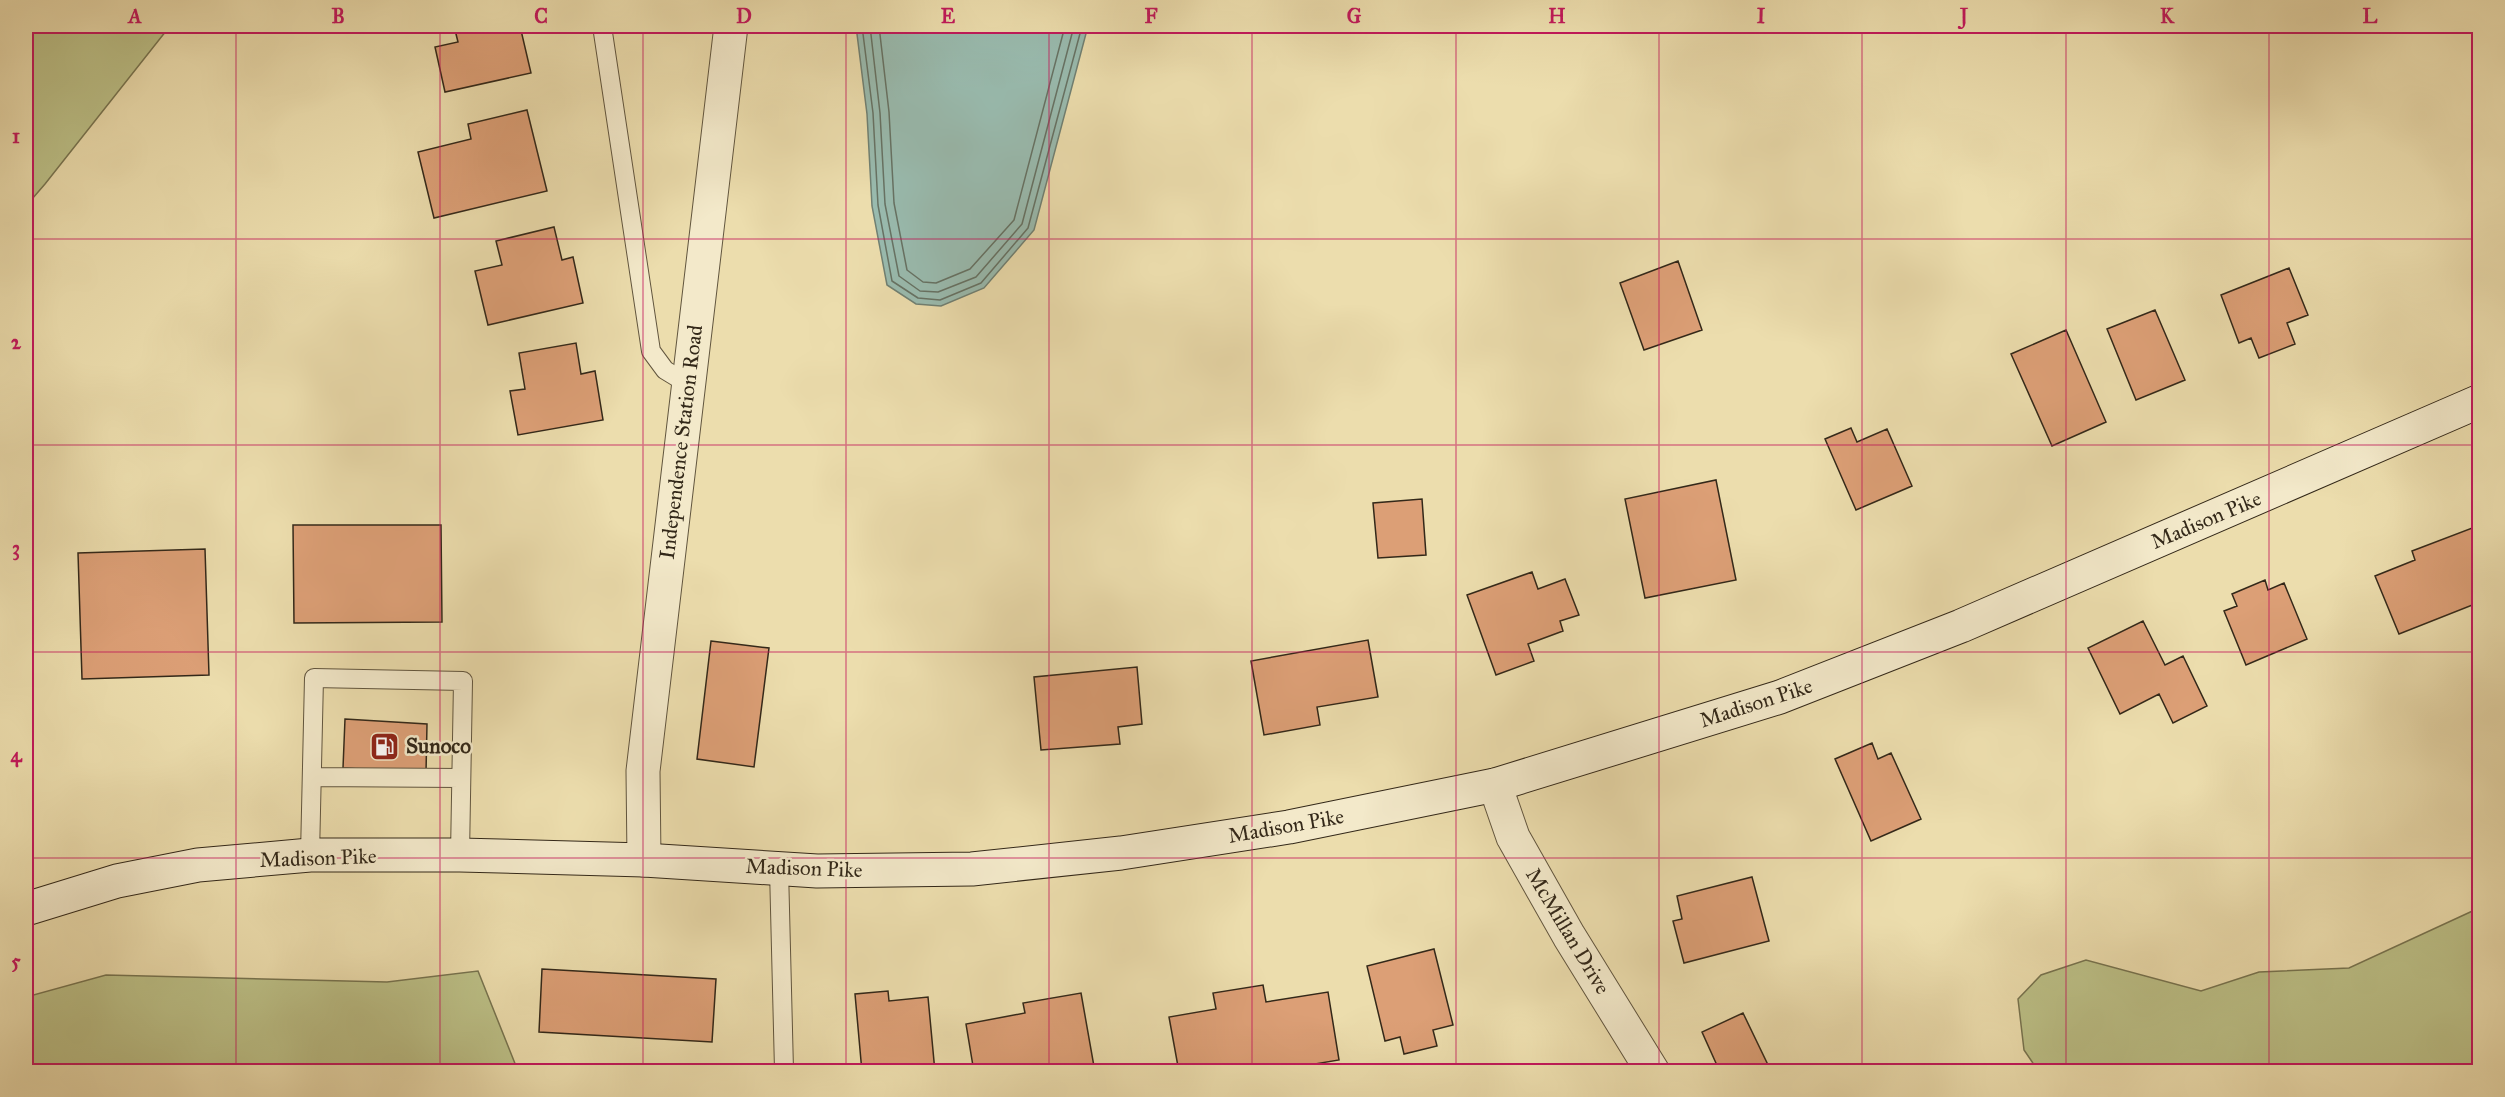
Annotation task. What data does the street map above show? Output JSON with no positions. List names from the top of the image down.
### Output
{
  "streets": {
    "main road": ["Independence Station Road", "Madison Pike", "McMillan Drive"]
  },
  "crossings": [
    ["Independence Station Road", "Madison Pike"],
    ["Madison Pike", "McMillan Drive"]
  ],
  "places": {
    "fuel station": ["Sunoco"]
  },
  "grid": {
    "columns": [
      "A",
      "B",
      "C",
      "D",
      "E",
      "F",
      "G",
      "H",
      "I",
      "J",
      "K",
      "L"
    ],
    "rows": [
      "1",
      "2",
      "3",
      "4",
      "5"
    ]
  }
}
